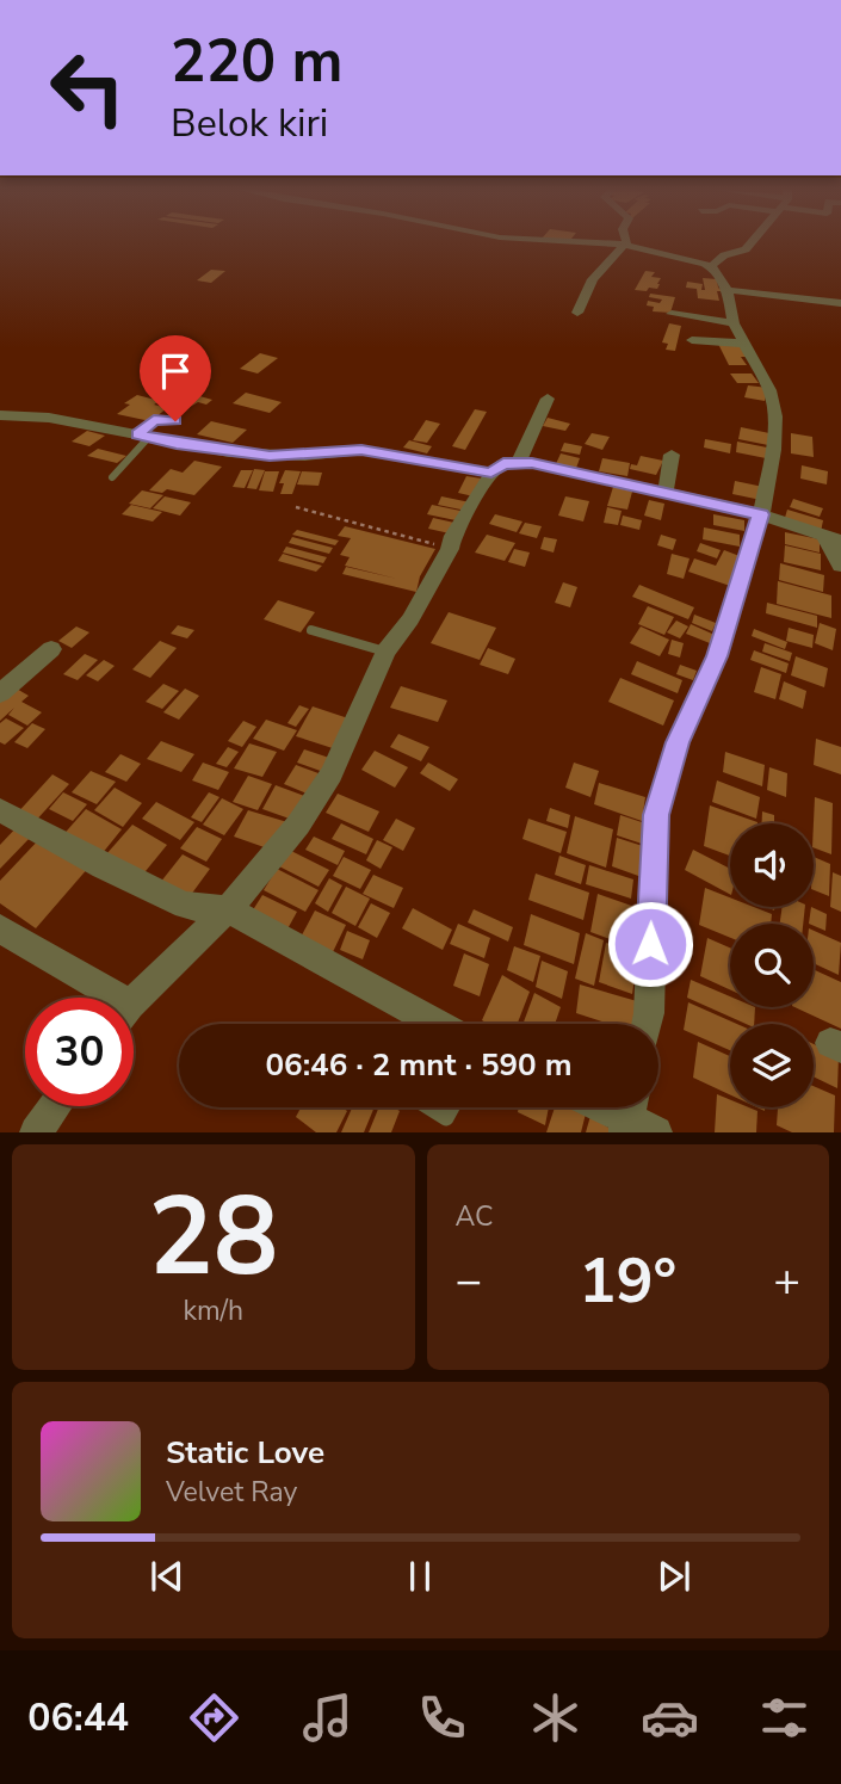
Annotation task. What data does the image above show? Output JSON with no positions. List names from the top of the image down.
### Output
{
  "page": {
    "turn": ["220 m", "Belok kiri"],
    "limit": "30",
    "trip": "06:46 · 2 mnt · 590 m",
    "tile": [
      ["28", "km/h"],
      "AC"
    ],
    "heat": ["−", "19°", "+"],
    "song": ["Static Love", "Velvet Ray"],
    "tabs": "06:44"
  }
}
